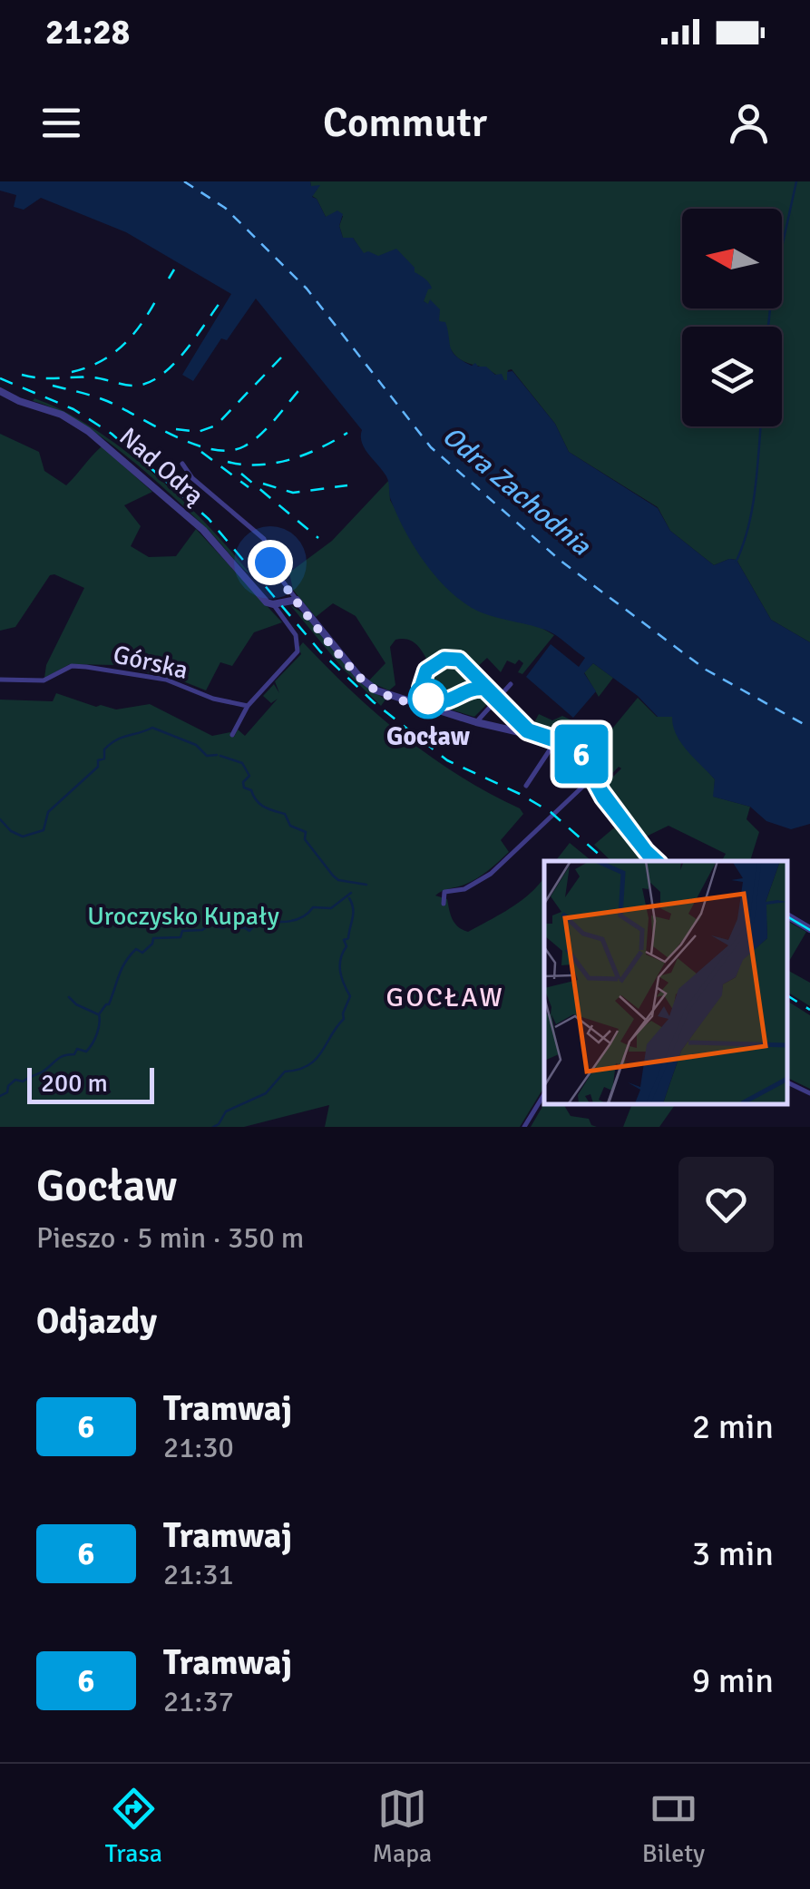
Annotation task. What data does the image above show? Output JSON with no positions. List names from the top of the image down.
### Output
{
  "streets": {
    "street": ["Nad Odrą", "Górska"]
  },
  "districts": ["GOCŁAW"],
  "water": ["Odra Zachodnia"],
  "parks": ["Uroczysko Kupały"],
  "places": ["Gocław"],
  "lines": ["tram line 6"],
  "scale_bar": "200 m",
  "north": "left",
  "page": {
    "status": "21:28",
    "header": "Commutr",
    "on_map": "6",
    "scale": "200 m",
    "heading": [
      ["Gocław", "Pieszo · 5 min · 350 m"],
      "Odjazdy"
    ],
    "list": [
      {
        "mark": "6",
        "name": "Tramwaj",
        "note": "21:30",
        "value": "2 min"
      },
      {
        "mark": "6",
        "name": "Tramwaj",
        "note": "21:31",
        "value": "3 min"
      },
      {
        "mark": "6",
        "name": "Tramwaj",
        "note": "21:37",
        "value": "9 min"
      }
    ],
    "tabs": ["Trasa", "Mapa", "Bilety"]
  }
}
